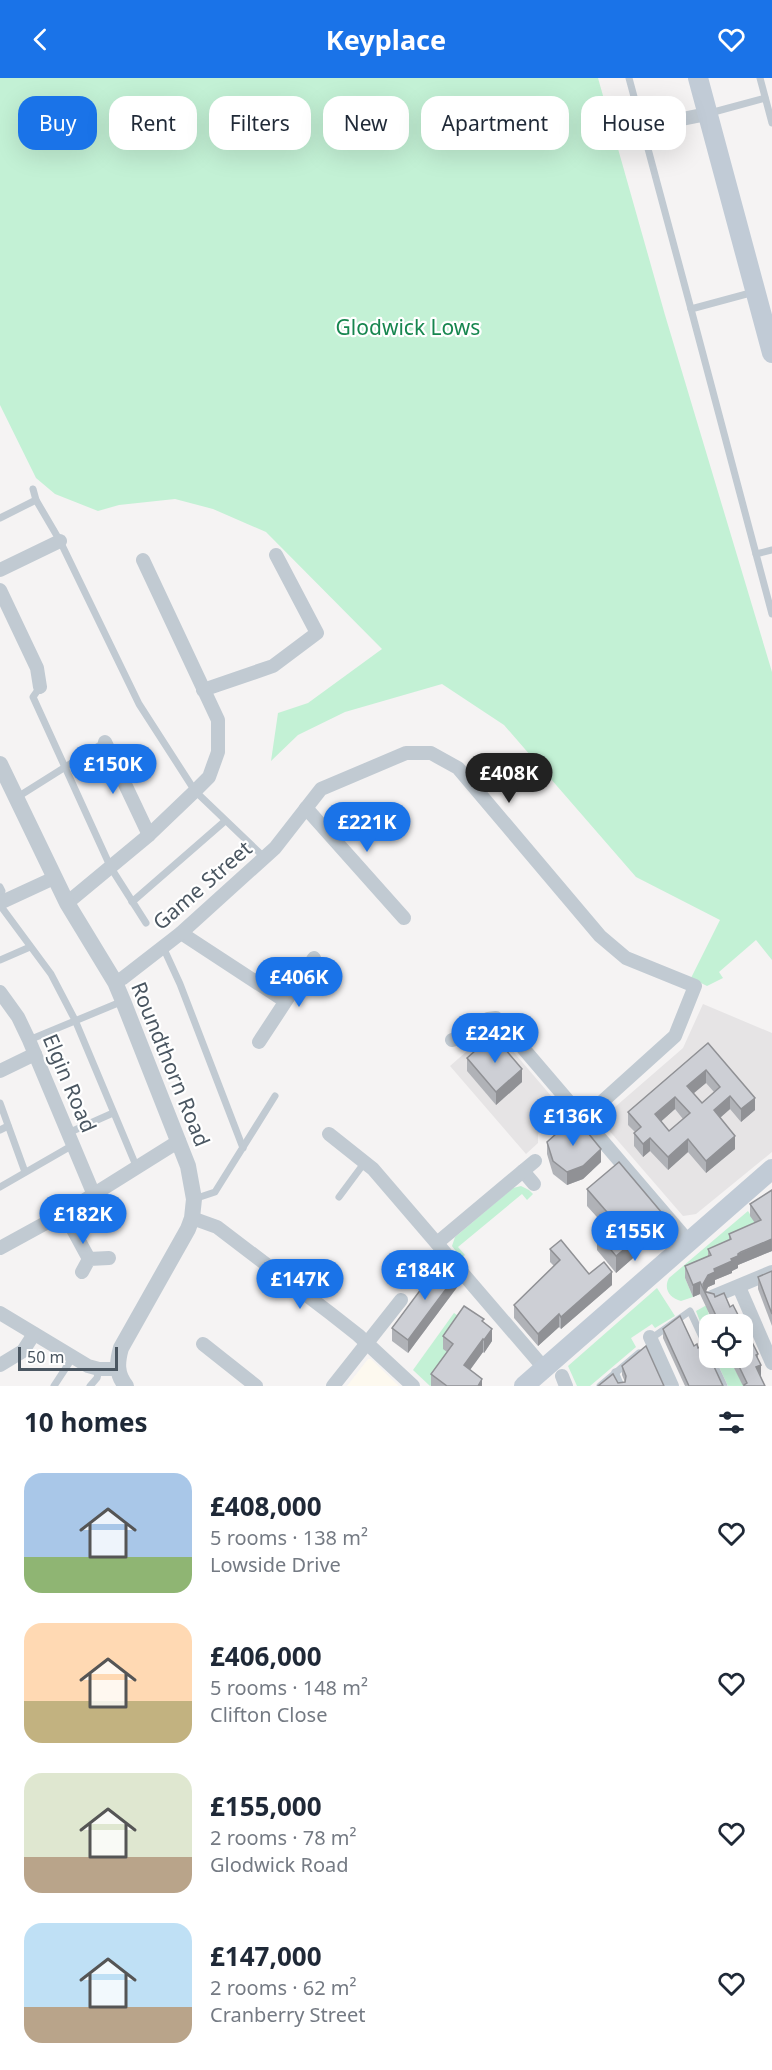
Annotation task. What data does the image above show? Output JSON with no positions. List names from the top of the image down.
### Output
{
  "streets": {
    "street": ["Game Street", "Roundthorn Road", "Elgin Road"]
  },
  "crossings": [
    ["Game Street", "Roundthorn Road"]
  ],
  "parks": ["Glodwick Lows"],
  "scale_bar": "50 m",
  "page": {
    "header": "Keyplace",
    "chip": [
      "Buy",
      "Rent",
      "Filters",
      "New",
      "Apartment",
      "House"
    ],
    "price": [
      "£150K",
      "£408K",
      "£221K",
      "£406K",
      "£242K",
      "£136K",
      "£182K",
      "£155K",
      "£184K",
      "£147K"
    ],
    "scale": "50 m",
    "heading": "10 homes",
    "list": [
      {
        "name": "£408,000",
        "note": "5 rooms · 138 m² · Lowside Drive"
      },
      {
        "name": "£406,000",
        "note": "5 rooms · 148 m² · Clifton Close"
      },
      {
        "name": "£155,000",
        "note": "2 rooms · 78 m² · Glodwick Road"
      },
      {
        "name": "£147,000",
        "note": "2 rooms · 62 m² · Cranberry Street"
      }
    ]
  }
}
